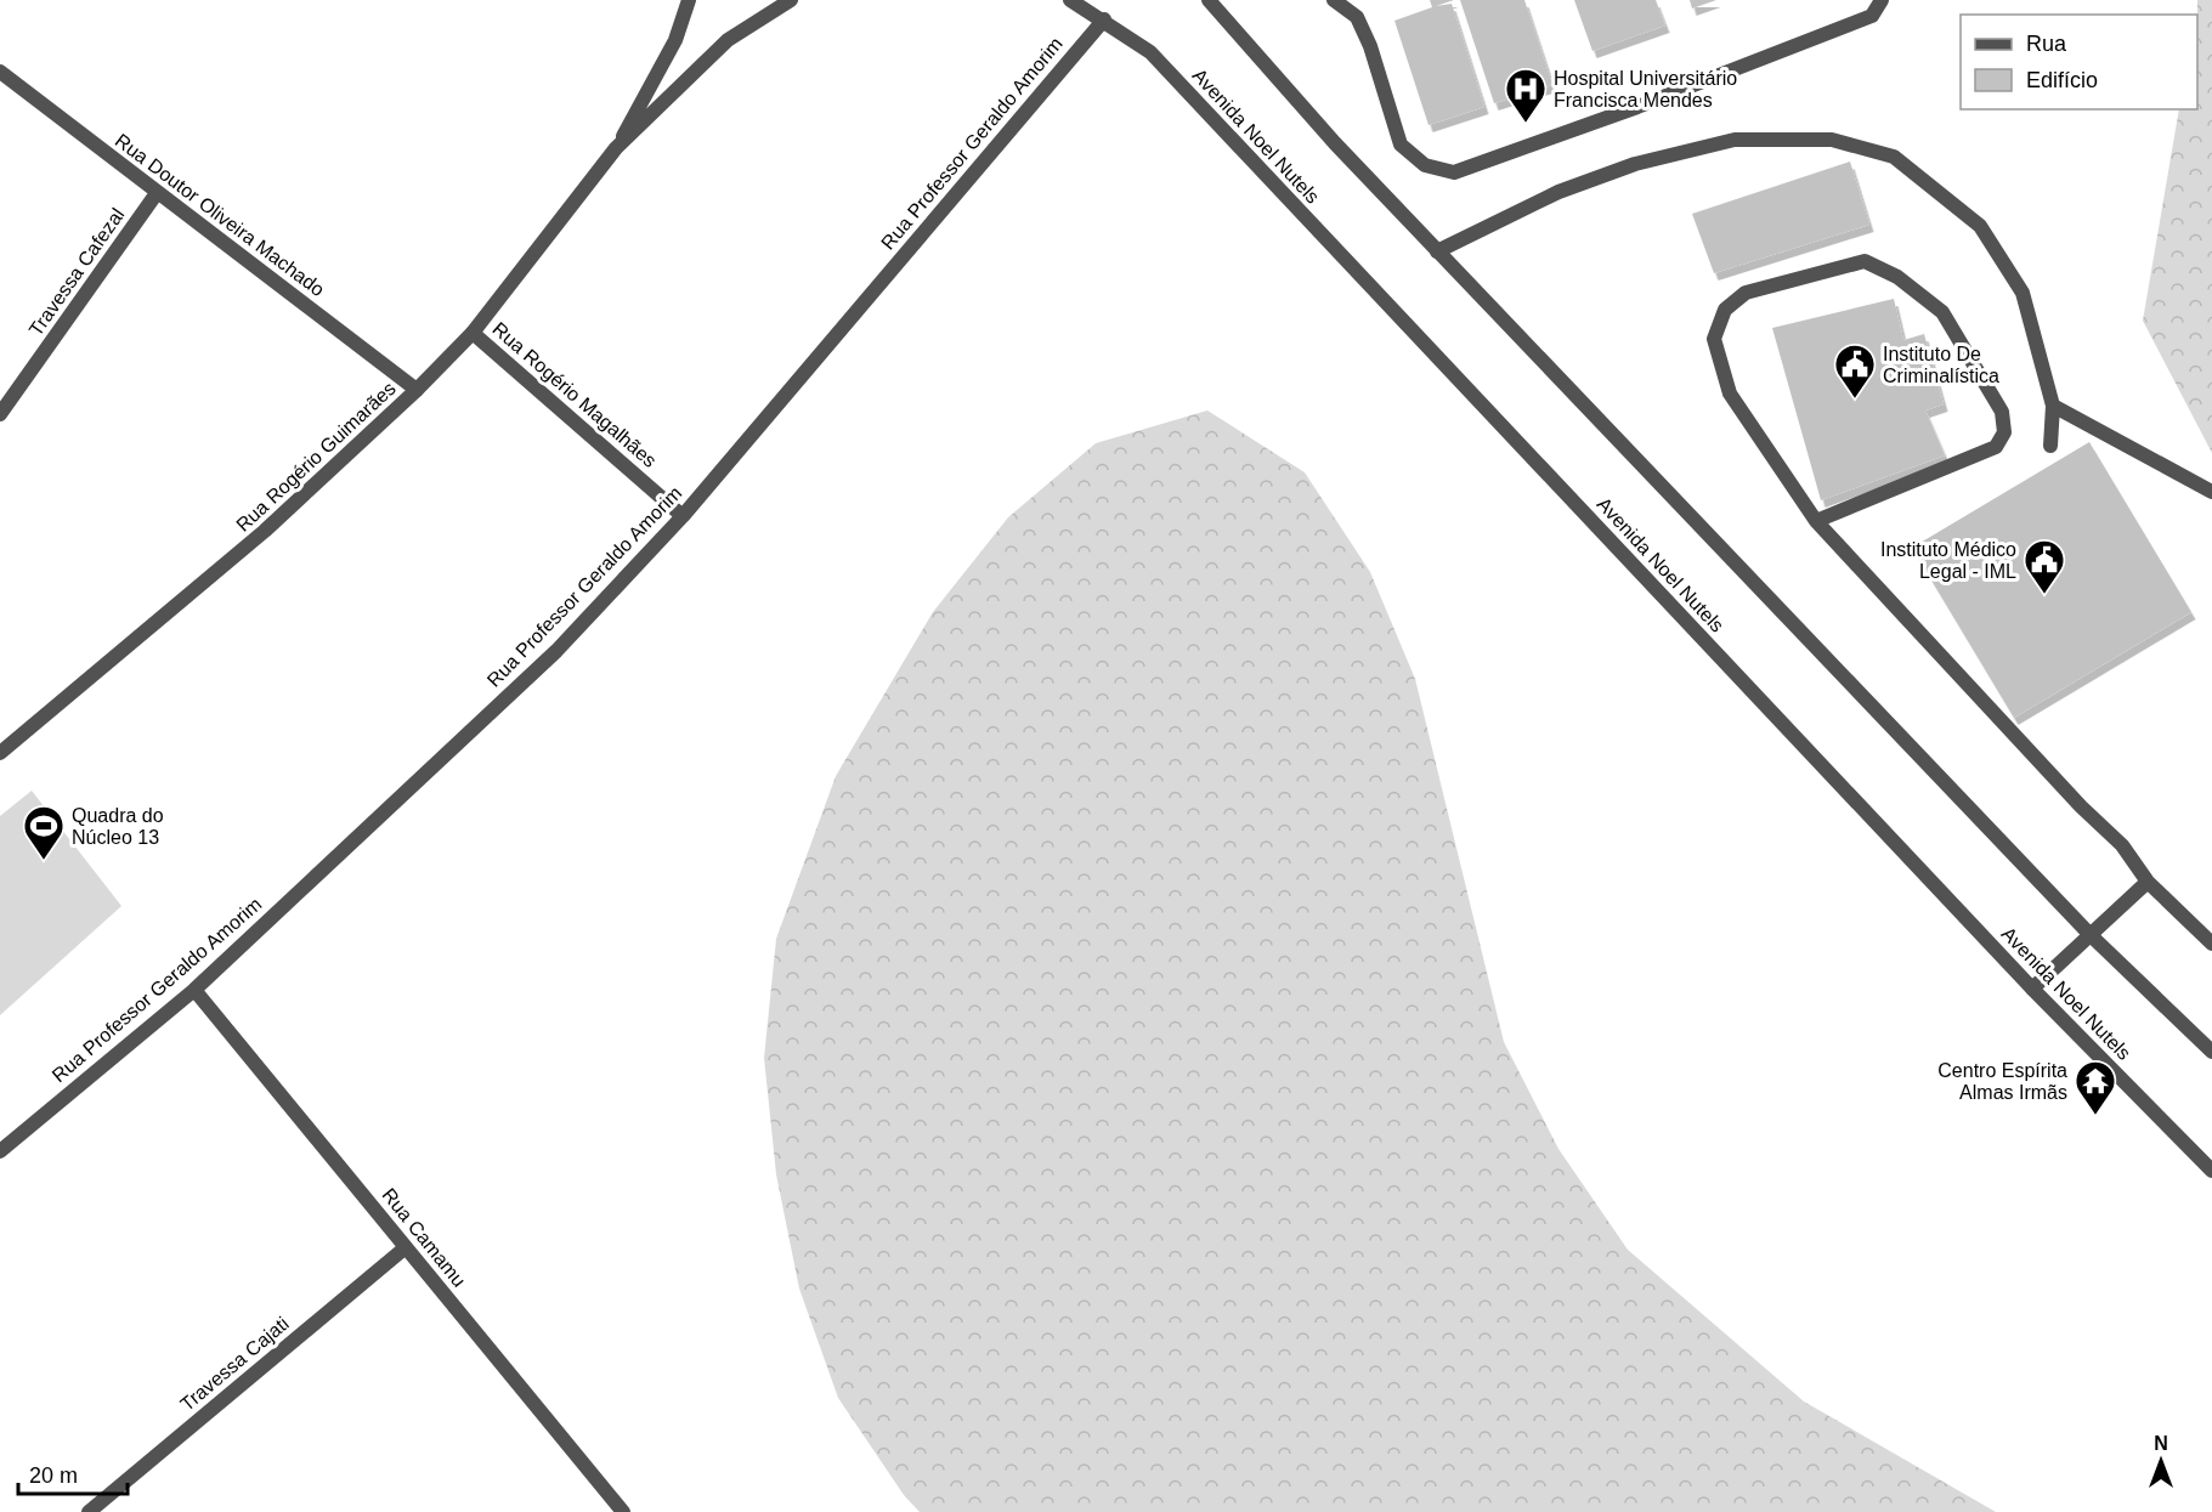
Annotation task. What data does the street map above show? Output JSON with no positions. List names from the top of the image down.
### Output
{
  "streets": {
    "street": [
      "Avenida Noel Nutels",
      "Rua Professor Geraldo Amorim",
      "Rua Doutor Oliveira Machado",
      "Travessa Cafezal",
      "Rua Rogério Magalhães",
      "Rua Rogério Guimarães",
      "Rua Camamu",
      "Travessa Cajati"
    ]
  },
  "crossings": [
    ["Avenida Noel Nutels", "Rua Professor Geraldo Amorim"],
    ["Rua Professor Geraldo Amorim", "Rua Rogério Magalhães"],
    ["Rua Professor Geraldo Amorim", "Rua Camamu"],
    ["Rua Doutor Oliveira Machado", "Travessa Cafezal"],
    ["Rua Doutor Oliveira Machado", "Rua Rogério Guimarães"],
    ["Rua Rogério Magalhães", "Rua Rogério Guimarães"],
    ["Rua Camamu", "Travessa Cajati"]
  ],
  "places": {
    "hospital": ["Hospital Universitário Francisca Mendes"],
    "public building": ["Instituto De Criminalística", "Instituto Médico Legal - IML"],
    "sports": ["Quadra do Núcleo 13"],
    "temple": ["Centro Espírita Almas Irmãs"]
  },
  "legend": ["Rua", "Edifício"],
  "scale_bar": "20 m",
  "north": "top"
}
